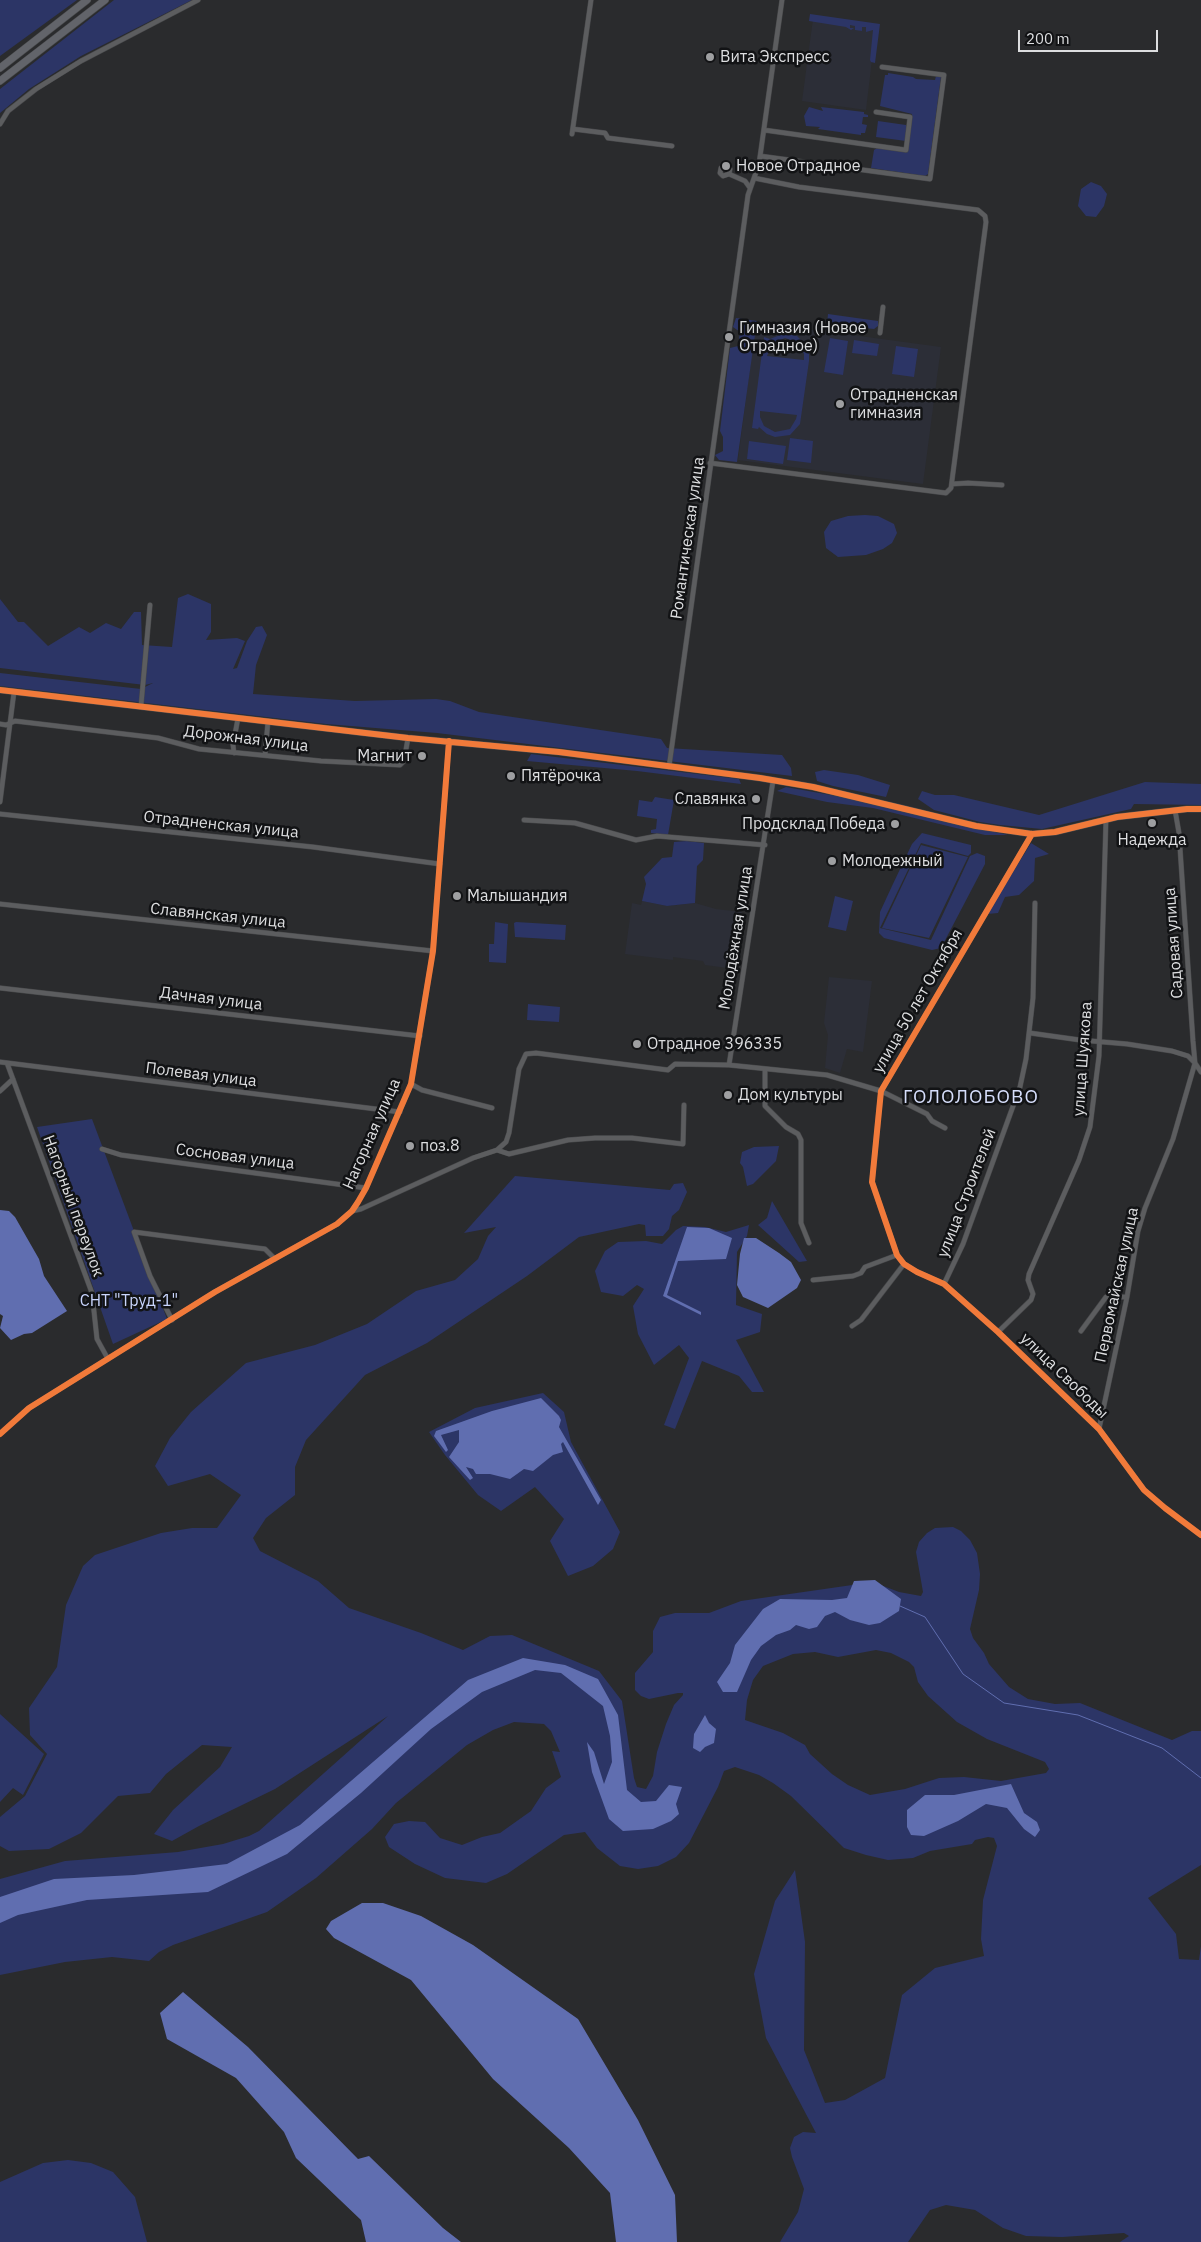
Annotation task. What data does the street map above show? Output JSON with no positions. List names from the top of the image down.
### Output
{
  "streets": {
    "street": [
      "Романтическая улица",
      "Дорожная улица",
      "Отрадненская улица",
      "Славянская улица",
      "Молодёжная улица",
      "Садовая улица",
      "Дачная улица",
      "улица 50 лет Октября",
      "улица Шуякова",
      "Полевая улица",
      "Нагорная улица",
      "Сосновая улица",
      "улица Строителей",
      "Нагорный переулок",
      "Первомайская улица",
      "улица Свободы"
    ]
  },
  "crossings": [
    ["Отрадненская улица", "Нагорная улица"],
    ["Славянская улица", "Нагорная улица"],
    ["Молодёжная улица", "улица 50 лет Октября"],
    ["Садовая улица", "Первомайская улица"],
    ["Дачная улица", "Нагорная улица"],
    ["улица 50 лет Октября", "улица Строителей"],
    ["улица 50 лет Октября", "улица Свободы"],
    ["улица Шуякова", "улица Свободы"],
    ["Полевая улица", "Нагорная улица"],
    ["Полевая улица", "Нагорный переулок"],
    ["Нагорная улица", "Сосновая улица"],
    ["Нагорная улица", "Нагорный переулок"],
    ["улица Строителей", "улица Свободы"],
    ["Первомайская улица", "улица Свободы"]
  ],
  "districts": ["ГОЛОЛОБОВО"],
  "parks": ["СНТ \"Труд-1\""],
  "places": [
    "Вита Экспресс",
    "Новое Отрадное",
    "Гимназия (Новое Отрадное)",
    "Отрадненская гимназия",
    "Магнит",
    "Пятёрочка",
    "Славянка",
    "Надежда",
    "Продсклад Победа",
    "Молодежный",
    "Малышандия",
    "Отрадное 396335",
    "Дом культуры",
    "поз.8"
  ],
  "scale_bar": "200 m"
}
